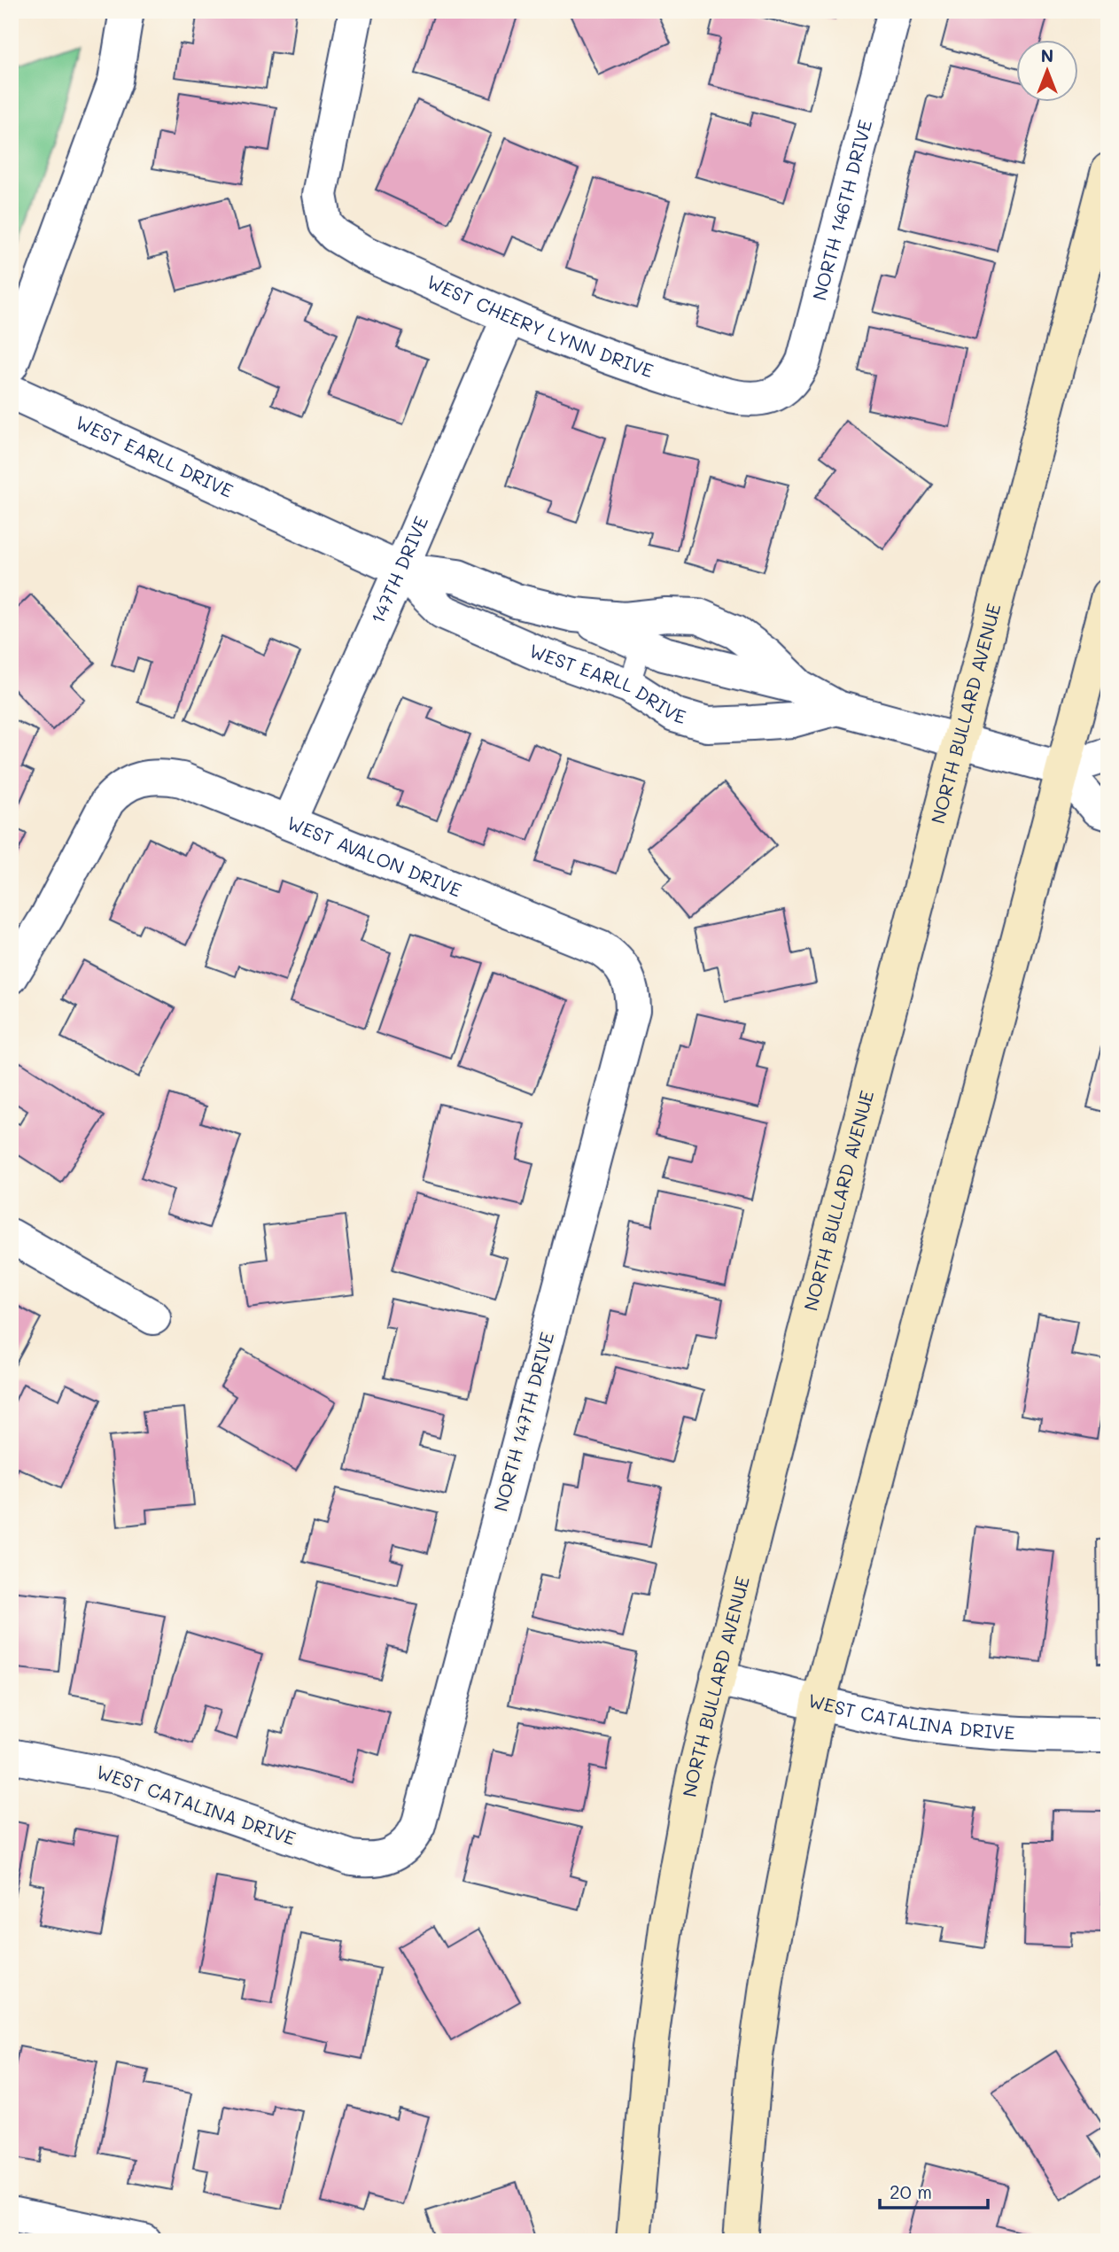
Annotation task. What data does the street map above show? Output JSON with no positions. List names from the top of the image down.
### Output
{
  "streets": {
    "main road": ["NORTH BULLARD AVENUE"],
    "street": [
      "NORTH 146TH DRIVE",
      "WEST CHEERY LYNN DRIVE",
      "WEST EARLL DRIVE",
      "147TH DRIVE",
      "WEST AVALON DRIVE",
      "NORTH 147TH DRIVE",
      "WEST CATALINA DRIVE"
    ]
  },
  "crossings": [
    ["NORTH 146TH DRIVE", "WEST CHEERY LYNN DRIVE"],
    ["WEST CHEERY LYNN DRIVE", "147TH DRIVE"],
    ["WEST EARLL DRIVE", "147TH DRIVE"],
    ["WEST EARLL DRIVE", "NORTH BULLARD AVENUE"],
    ["147TH DRIVE", "WEST AVALON DRIVE"],
    ["NORTH BULLARD AVENUE", "WEST CATALINA DRIVE"],
    ["WEST AVALON DRIVE", "NORTH 147TH DRIVE"],
    ["NORTH 147TH DRIVE", "WEST CATALINA DRIVE"]
  ],
  "scale_bar": "20 m",
  "north": "top"
}
